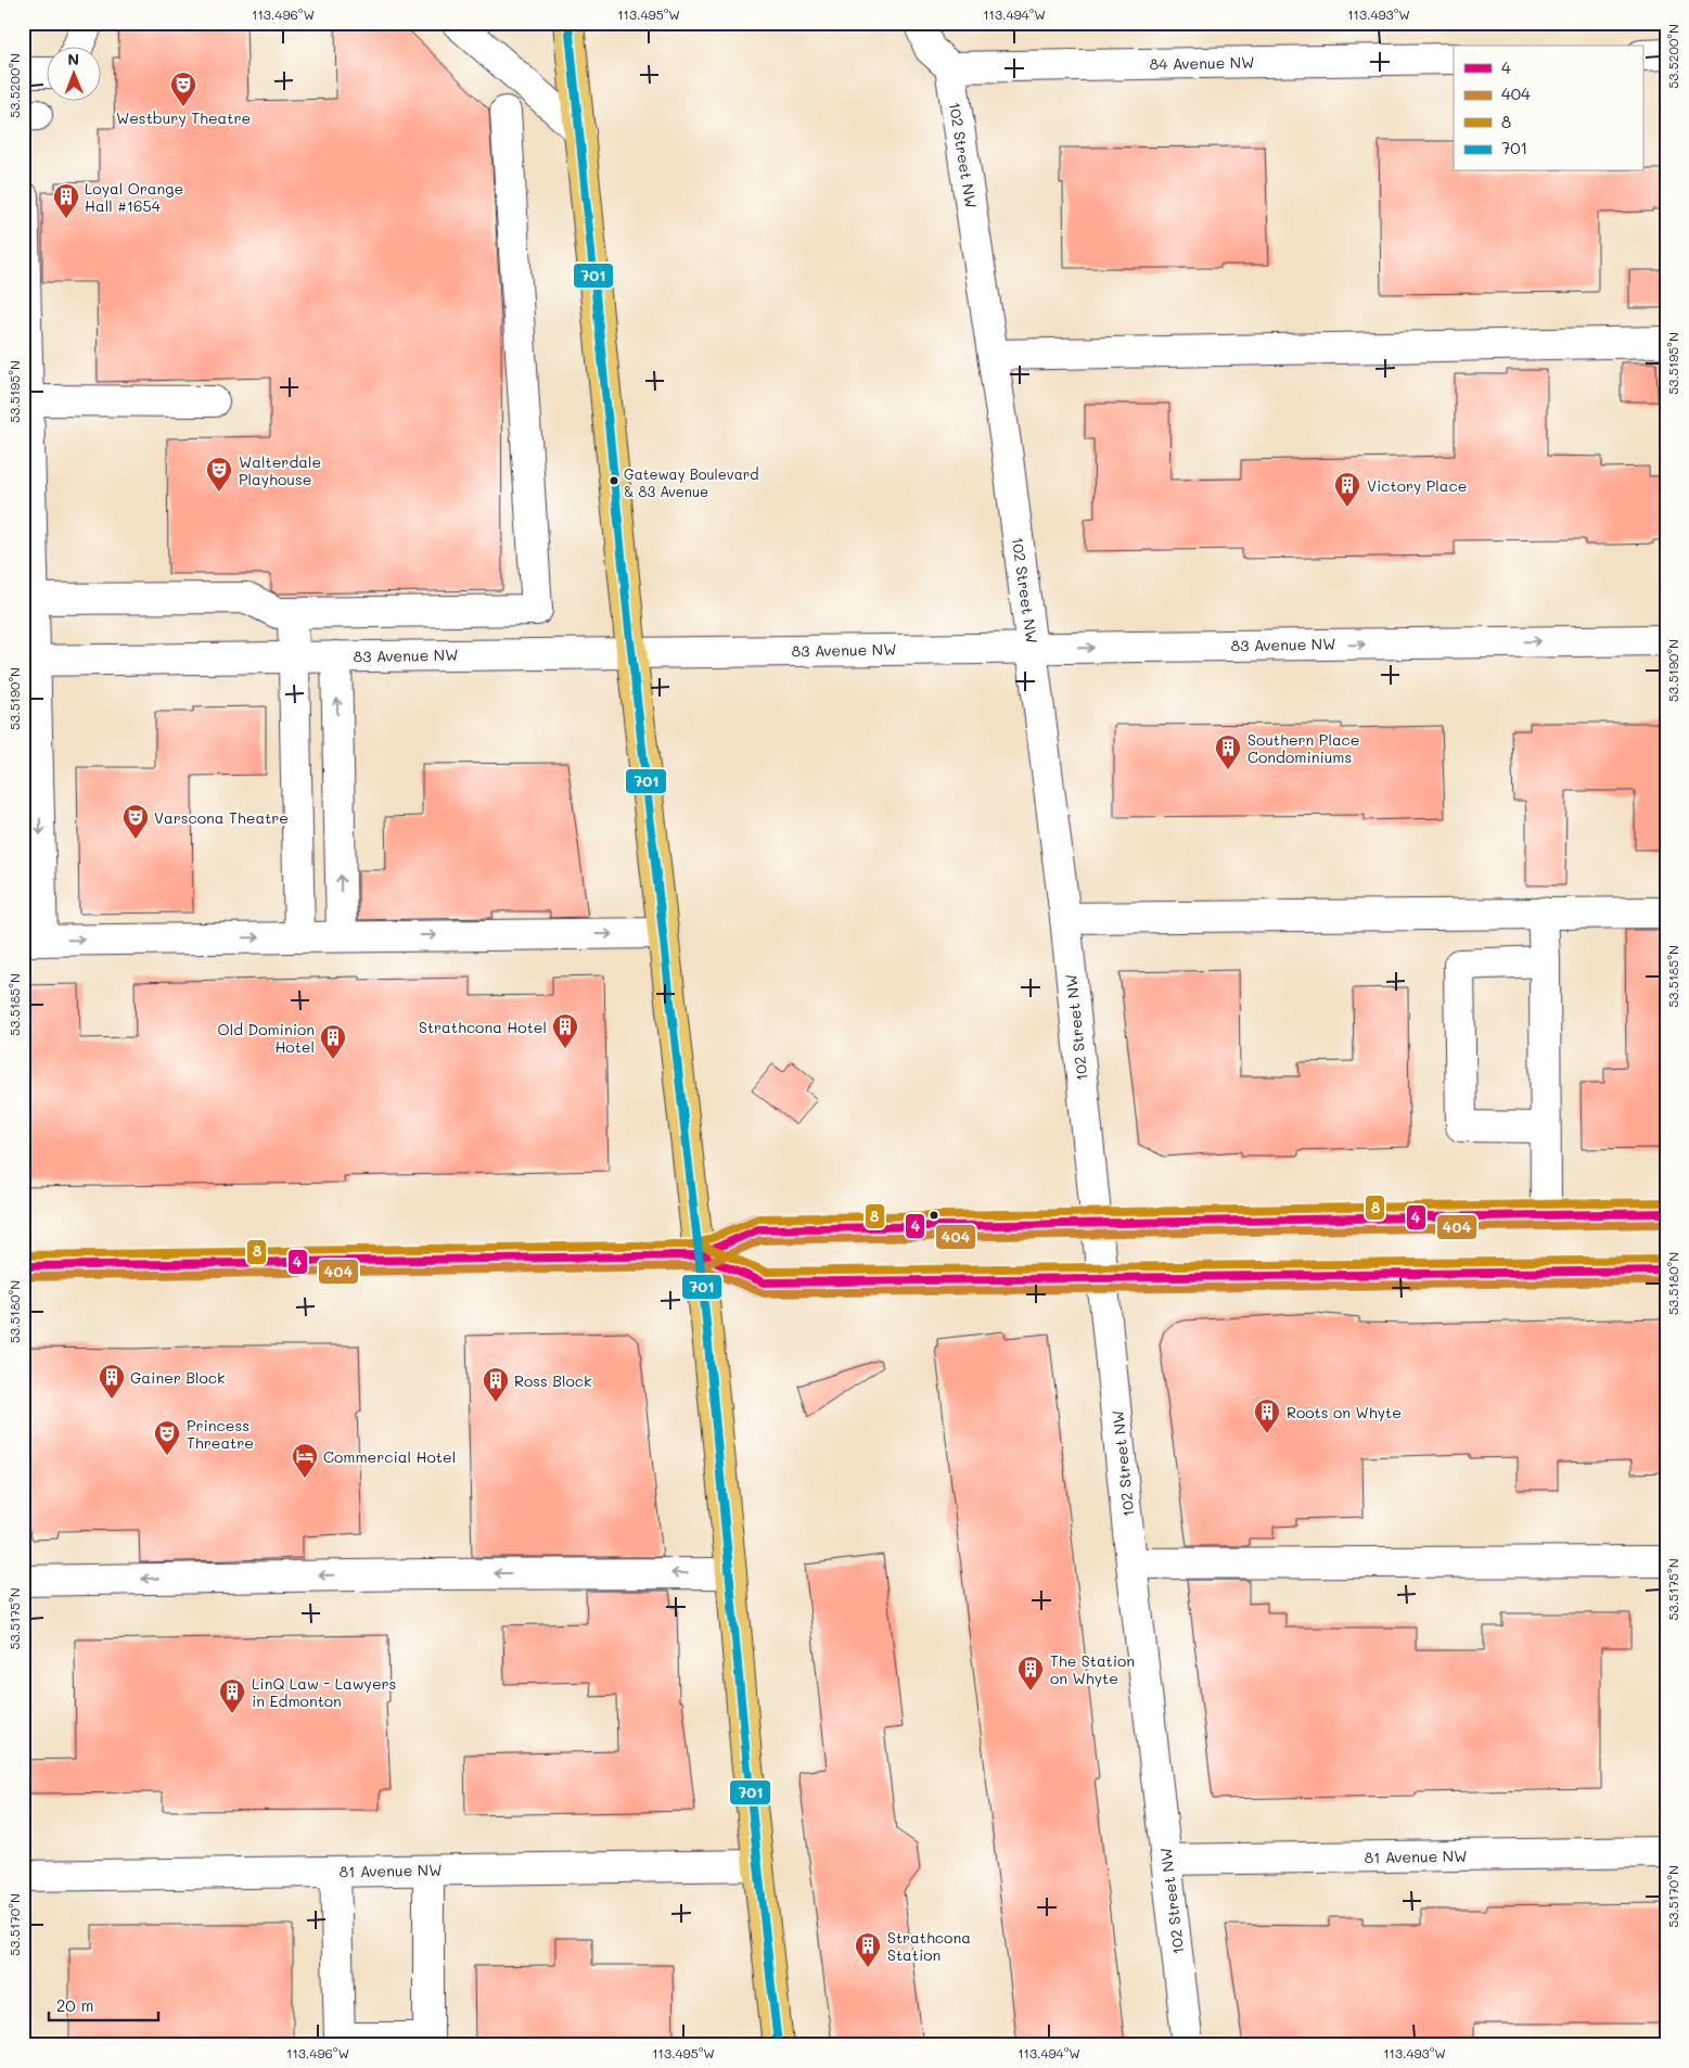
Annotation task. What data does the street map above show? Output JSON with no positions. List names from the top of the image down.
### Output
{
  "streets": {
    "street": [
      "84 Avenue NW",
      "102 Street NW",
      "83 Avenue NW",
      "81 Avenue NW"
    ]
  },
  "crossings": [
    ["84 Avenue NW", "102 Street NW"],
    ["102 Street NW", "83 Avenue NW"],
    ["102 Street NW", "81 Avenue NW"]
  ],
  "one_way": ["83 Avenue NW"],
  "places": {
    "theatre": [
      "Westbury Theatre",
      "Walterdale Playhouse",
      "Varscona Theatre",
      "Princess Threatre"
    ],
    "building": [
      "Loyal Orange Hall #1654",
      "Victory Place",
      "Southern Place Condominiums",
      "Strathcona Hotel",
      "Old Dominion Hotel",
      "Gainer Block",
      "Ross Block",
      "Roots on Whyte",
      "The Station on Whyte",
      "LinQ Law - Lawyers in Edmonton",
      "Strathcona Station"
    ],
    "other": ["Gateway Boulevard & 83 Avenue"],
    "hotel": ["Commercial Hotel"]
  },
  "lines": [
    "transit line 701",
    "transit line 8",
    "transit line 4",
    "transit line 404"
  ],
  "legend": [
    "4",
    "404",
    "8",
    "701"
  ],
  "scale_bar": "20 m",
  "north": "top",
  "coordinates": [
    "113.496°W",
    "113.495°W",
    "113.494°W",
    "113.493°W",
    "53.5200°N",
    "53.5195°N",
    "53.5190°N",
    "53.5185°N",
    "53.5180°N",
    "53.5175°N",
    "53.5170°N"
  ]
}
